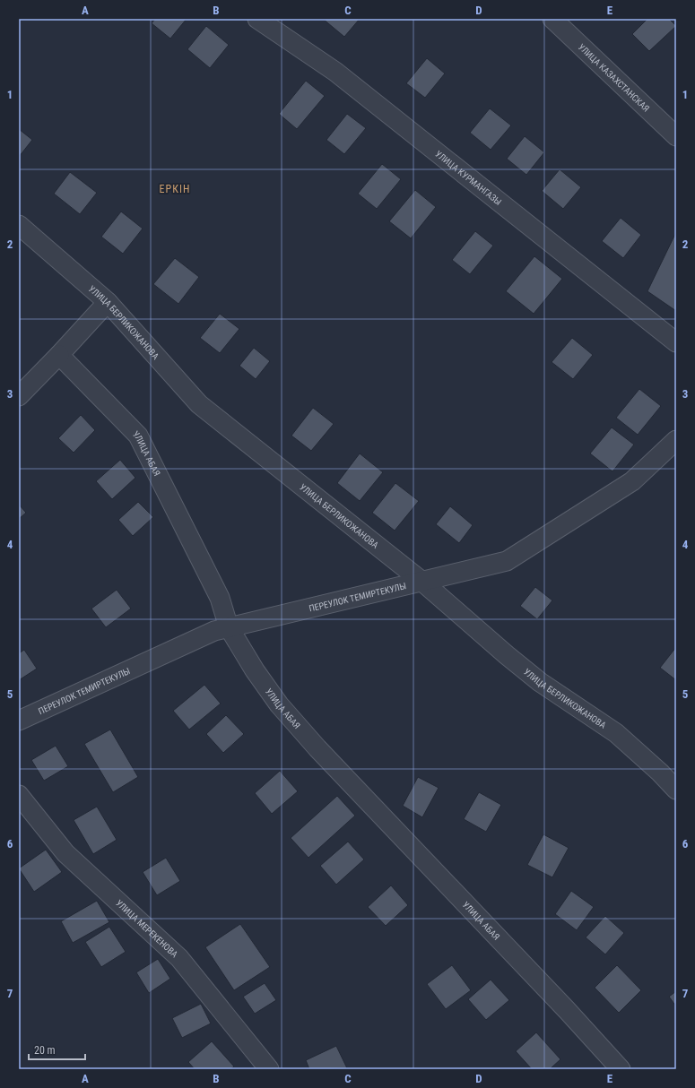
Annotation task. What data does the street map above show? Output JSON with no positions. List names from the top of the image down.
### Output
{
  "streets": {
    "street": [
      "УЛИЦА КАЗАХСТАНСКАЯ",
      "УЛИЦА КУРМАНГАЗЫ",
      "УЛИЦА БЕРЛИКОЖАНОВА",
      "УЛИЦА АБАЯ",
      "ПЕРЕУЛОК ТЕМИРТЕКУЛЫ",
      "УЛИЦА МЕРЕКЕНОВА"
    ]
  },
  "crossings": [
    ["УЛИЦА БЕРЛИКОЖАНОВА", "ПЕРЕУЛОК ТЕМИРТЕКУЛЫ"],
    ["УЛИЦА АБАЯ", "ПЕРЕУЛОК ТЕМИРТЕКУЛЫ"]
  ],
  "districts": ["ЕРКІН"],
  "scale_bar": "20 m",
  "grid": {
    "columns": [
      "A",
      "B",
      "C",
      "D",
      "E"
    ],
    "rows": [
      "1",
      "2",
      "3",
      "4",
      "5",
      "6",
      "7"
    ]
  }
}
